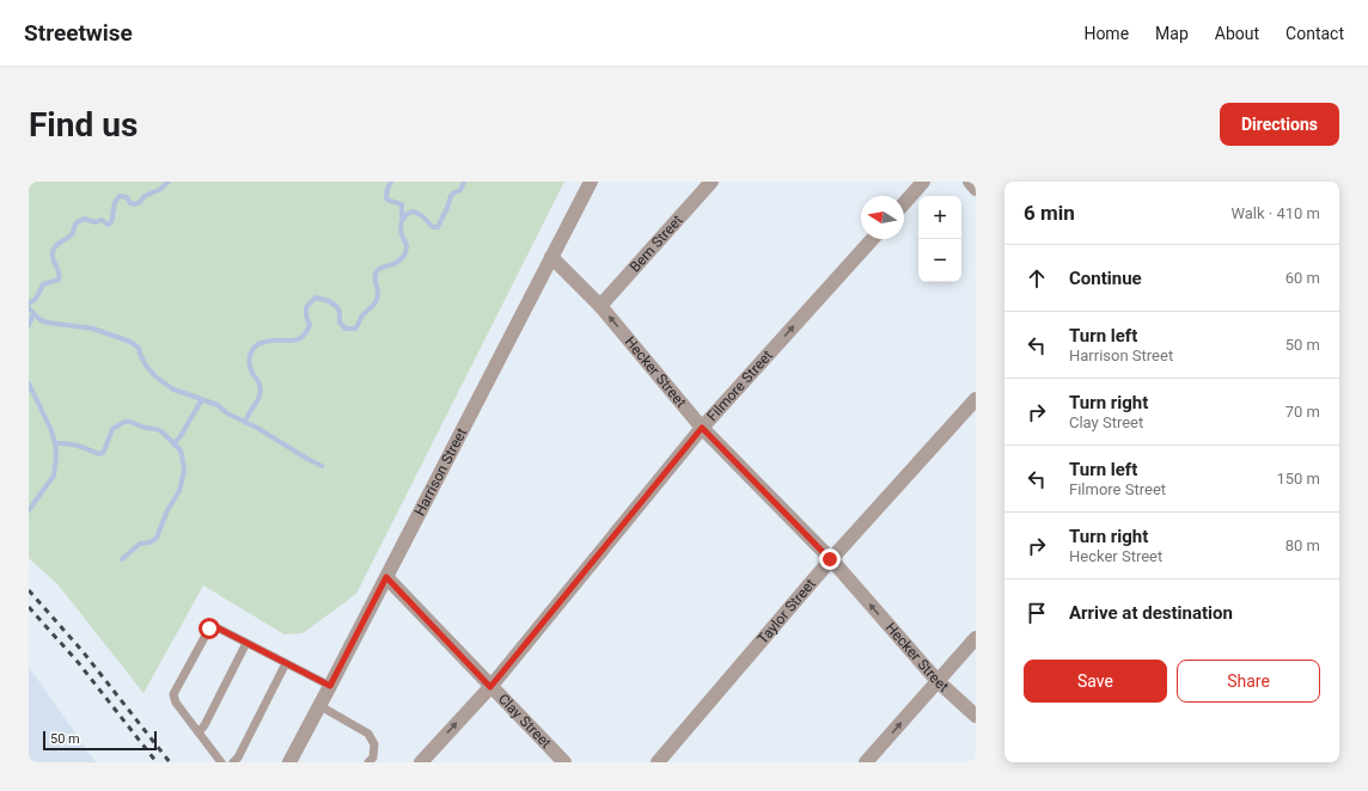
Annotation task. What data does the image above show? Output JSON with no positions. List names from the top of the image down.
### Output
{
  "streets": {
    "street": [
      "Bem Street",
      "Hecker Street",
      "Filmore Street",
      "Harrison Street",
      "Taylor Street",
      "Clay Street"
    ]
  },
  "crossings": [
    ["Bem Street", "Hecker Street"],
    ["Hecker Street", "Filmore Street"],
    ["Hecker Street", "Harrison Street"],
    ["Hecker Street", "Taylor Street"],
    ["Filmore Street", "Clay Street"],
    ["Harrison Street", "Clay Street"]
  ],
  "one_way": ["Hecker Street", "Filmore Street"],
  "scale_bar": "50 m",
  "north": "left",
  "page": {
    "header": "Streetwise",
    "nav": [
      "Home",
      "Map",
      "About",
      "Contact"
    ],
    "buttons": [
      "Directions",
      ["Save", "Share"]
    ],
    "title": "Find us",
    "heading": ["6 min", "Walk · 410 m"],
    "map_buttons": ["+", "−"],
    "list": [
      ["Continue", "60 m"],
      ["Turn left", "Harrison Street", "50 m"],
      ["Turn right", "Clay Street", "70 m"],
      ["Turn left", "Filmore Street", "150 m"],
      ["Turn right", "Hecker Street", "80 m"],
      "Arrive at destination"
    ],
    "scale": "50 m"
  }
}
